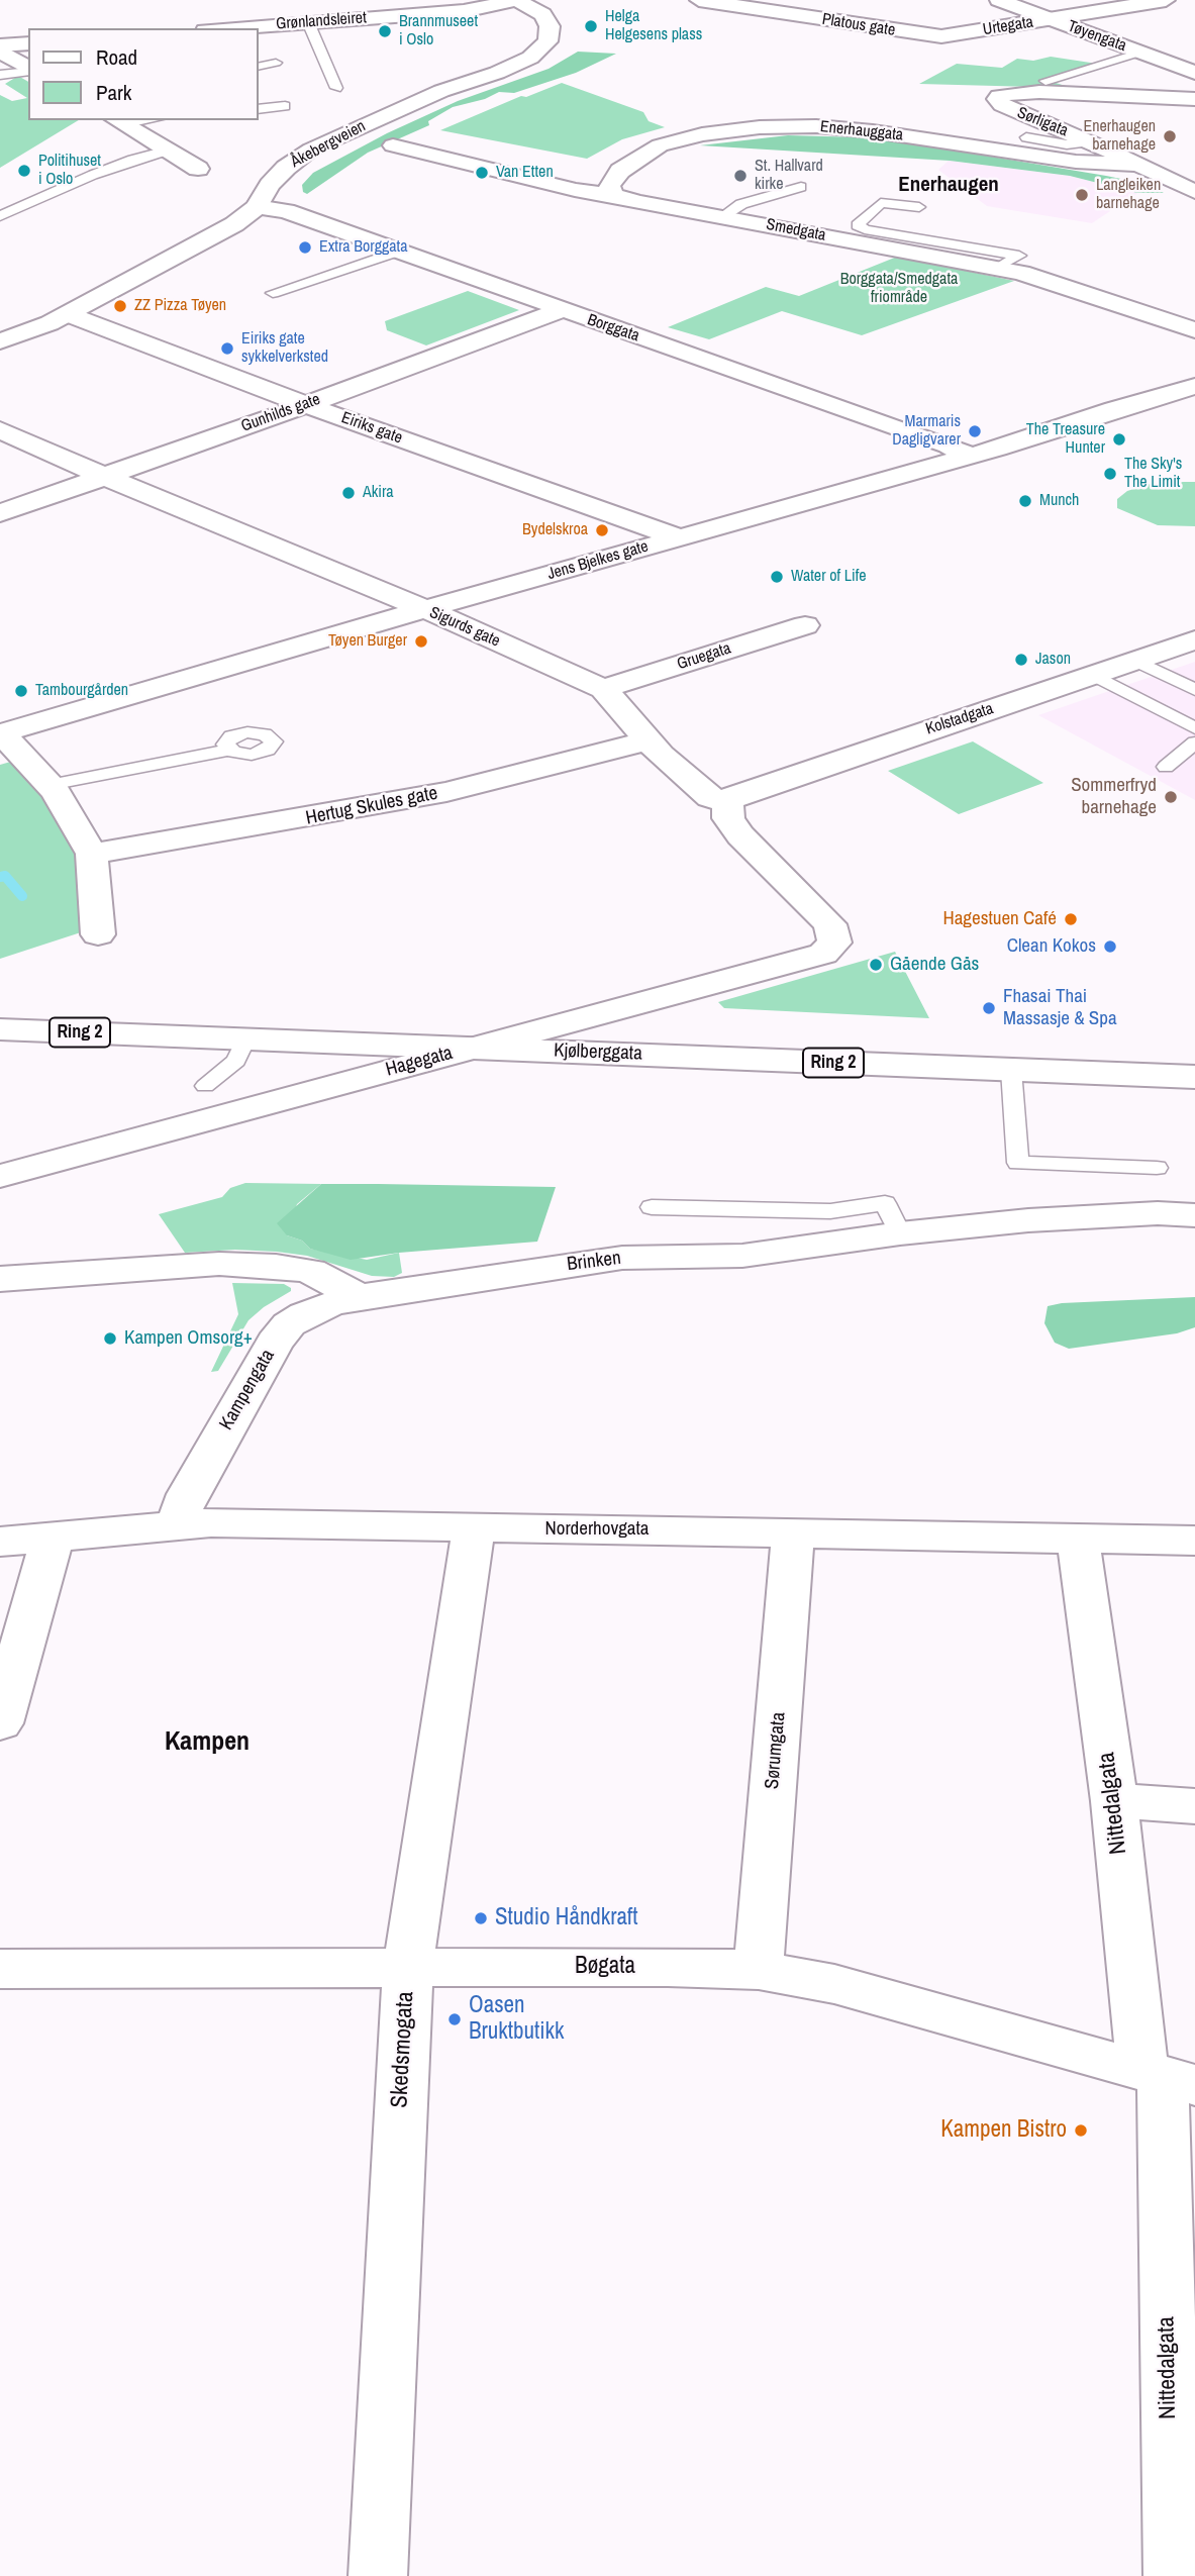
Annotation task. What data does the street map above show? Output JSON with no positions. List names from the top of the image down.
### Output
{
  "streets": {
    "street": [
      "Grønlandsleiret",
      "Platous gate",
      "Urtegata",
      "Tøyengata",
      "Sørligata",
      "Enerhauggata",
      "Åkebergveien",
      "Smedgata",
      "Borggata",
      "Gunhilds gate",
      "Eiriks gate",
      "Jens Bjelkes gate",
      "Sigurds gate",
      "Gruegata",
      "Kolstadgata",
      "Hertug Skules gate",
      "Ring 2",
      "Kjølberggata",
      "Hagegata",
      "Brinken",
      "Kampengata",
      "Norderhovgata",
      "Sørumgata",
      "Nittedalgata",
      "Bøgata",
      "Skedsmogata"
    ]
  },
  "crossings": [
    ["Grønlandsleiret", "Åkebergveien"],
    ["Platous gate", "Urtegata"],
    ["Urtegata", "Tøyengata"],
    ["Sørligata", "Enerhauggata"],
    ["Enerhauggata", "Smedgata"],
    ["Åkebergveien", "Borggata"],
    ["Åkebergveien", "Eiriks gate"],
    ["Borggata", "Gunhilds gate"],
    ["Borggata", "Jens Bjelkes gate"],
    ["Gunhilds gate", "Eiriks gate"],
    ["Gunhilds gate", "Sigurds gate"],
    ["Eiriks gate", "Jens Bjelkes gate"],
    ["Jens Bjelkes gate", "Sigurds gate"],
    ["Sigurds gate", "Gruegata"],
    ["Sigurds gate", "Kolstadgata"],
    ["Sigurds gate", "Hertug Skules gate"],
    ["Sigurds gate", "Hagegata"],
    ["Kolstadgata", "Hagegata"],
    ["Kjølberggata", "Hagegata"],
    ["Brinken", "Kampengata"],
    ["Kampengata", "Norderhovgata"],
    ["Norderhovgata", "Sørumgata"],
    ["Norderhovgata", "Nittedalgata"],
    ["Norderhovgata", "Skedsmogata"],
    ["Sørumgata", "Bøgata"],
    ["Nittedalgata", "Bøgata"],
    ["Bøgata", "Skedsmogata"]
  ],
  "districts": ["Enerhaugen", "Kampen"],
  "parks": ["Borggata/Smedgata friområde"],
  "places": [
    "Helga Helgesens plass",
    "Brannmuseet i Oslo",
    "Enerhaugen barnehage",
    "Politihuset i Oslo",
    "Van Etten",
    "St. Hallvard kirke",
    "Langleiken barnehage",
    "Extra Borggata",
    "ZZ Pizza Tøyen",
    "Eiriks gate sykkelverksted",
    "Marmaris Dagligvarer",
    "The Treasure Hunter",
    "The Sky's The Limit",
    "Akira",
    "Munch",
    "Bydelskroa",
    "Water of Life",
    "Tøyen Burger",
    "Jason",
    "Tambourgården",
    "Sommerfryd barnehage",
    "Hagestuen Café",
    "Clean Kokos",
    "Gående Gås",
    "Fhasai Thai Massasje & Spa",
    "Kampen Omsorg+",
    "Studio Håndkraft",
    "Oasen Bruktbutikk",
    "Kampen Bistro"
  ],
  "legend": ["Road", "Park"]
}
